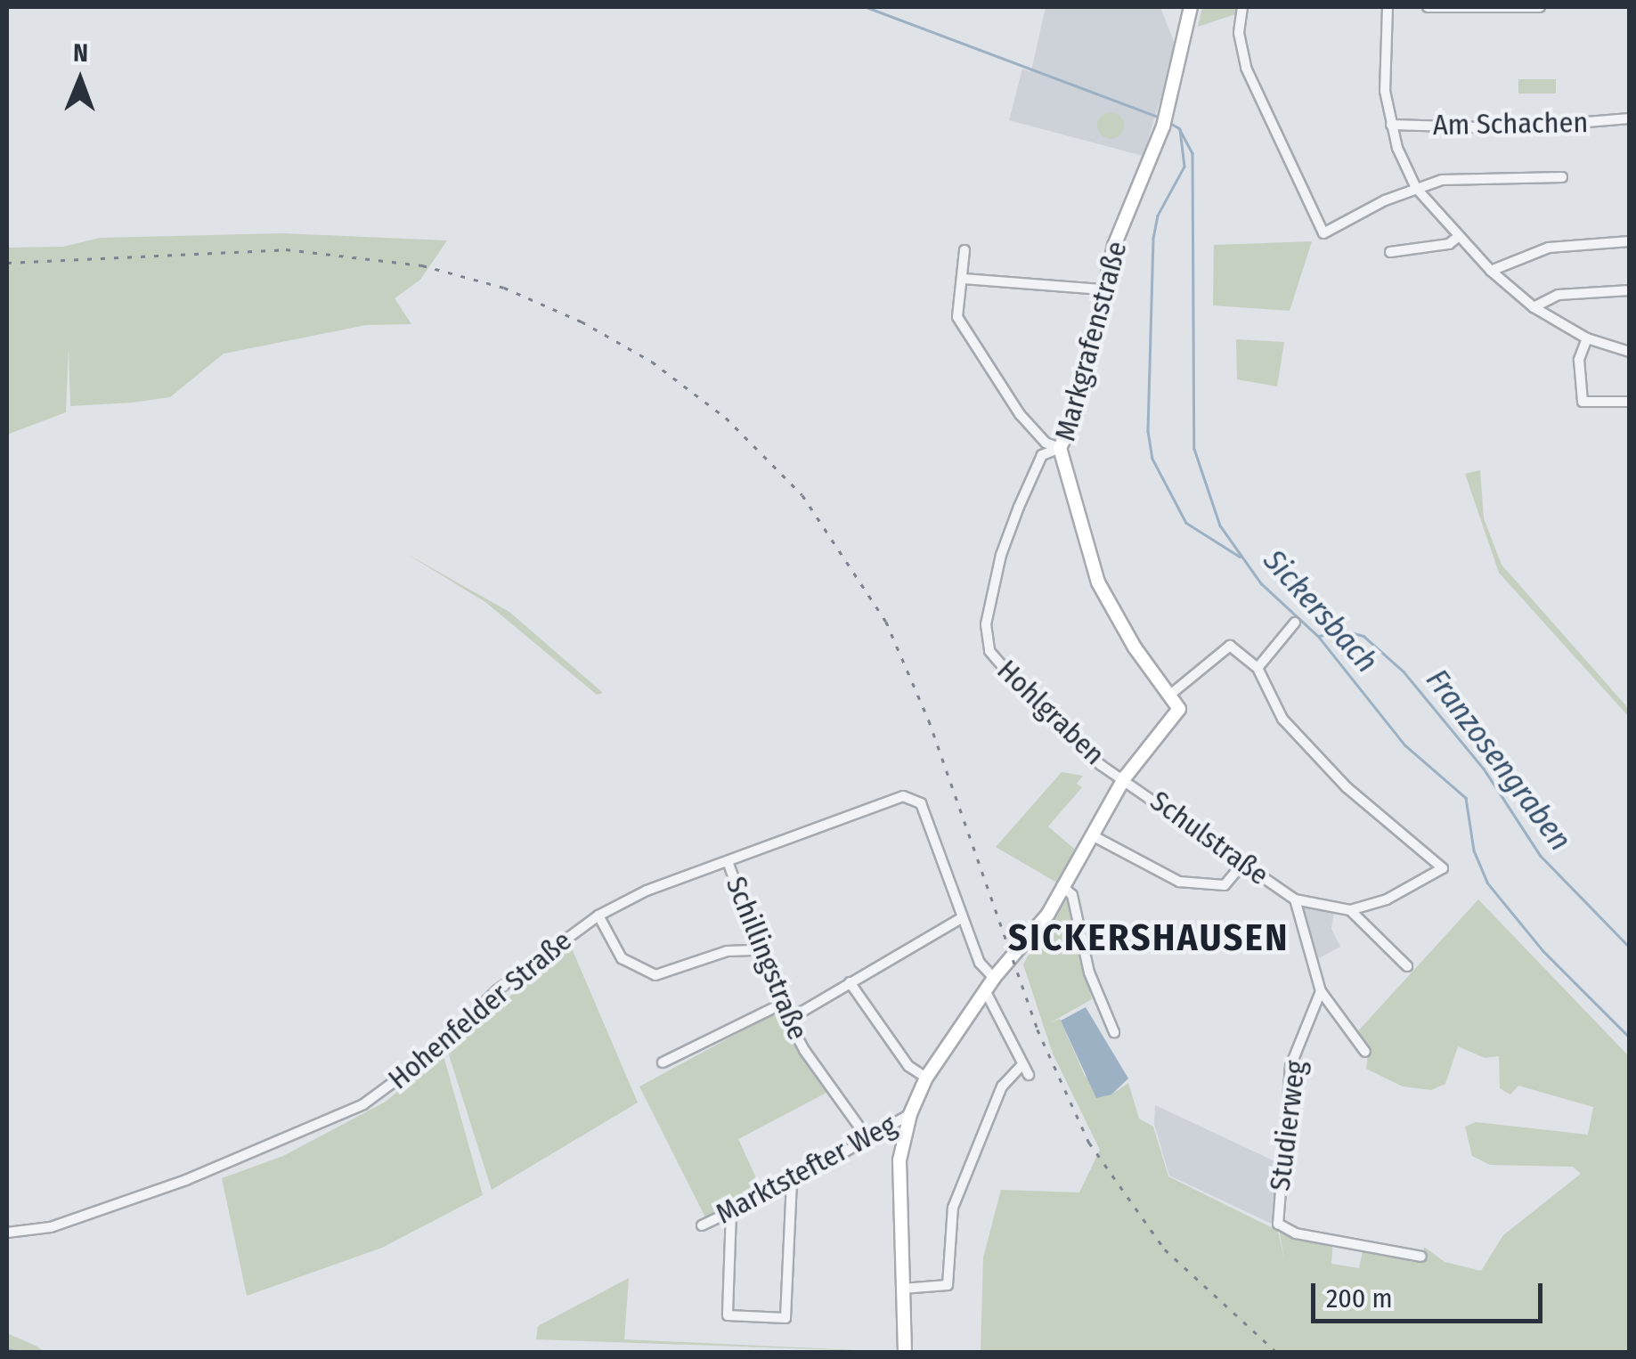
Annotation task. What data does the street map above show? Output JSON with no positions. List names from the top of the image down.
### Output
{
  "streets": {
    "street": [
      "Am Schachen",
      "Markgrafenstraße",
      "Hohlgraben",
      "Schulstraße",
      "Schillingstraße",
      "Hohenfelder Straße",
      "Studierweg",
      "Marktstefter Weg"
    ]
  },
  "crossings": [
    ["Markgrafenstraße", "Hohlgraben"],
    ["Markgrafenstraße", "Schulstraße"],
    ["Hohlgraben", "Schulstraße"],
    ["Schillingstraße", "Hohenfelder Straße"],
    ["Schillingstraße", "Marktstefter Weg"]
  ],
  "districts": ["SICKERSHAUSEN"],
  "water": ["Sickersbach", "Franzosengraben"],
  "scale_bar": "200 m",
  "north": "top"
}
